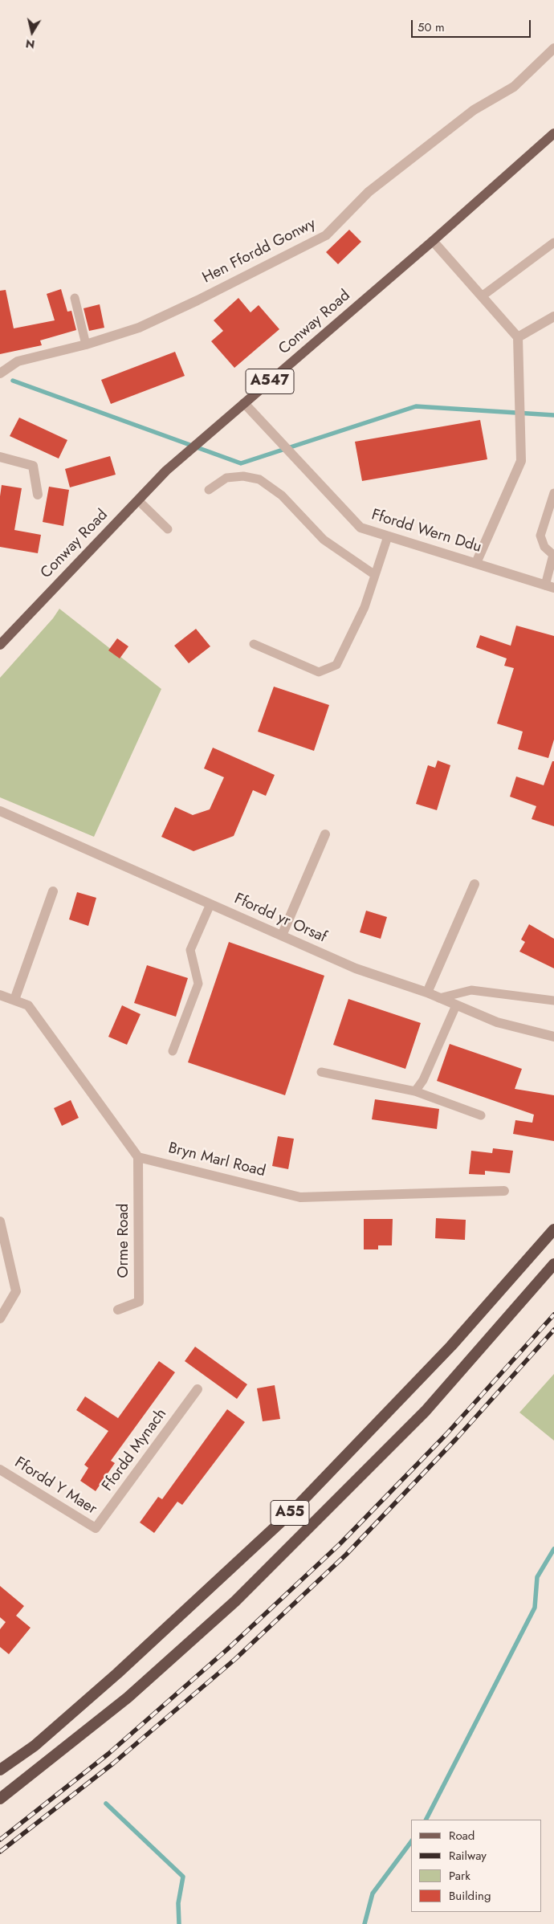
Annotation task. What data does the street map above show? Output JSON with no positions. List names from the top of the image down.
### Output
{
  "streets": {
    "highway": ["A55"],
    "main road": ["Conway Road", "A547"],
    "street": [
      "Hen Ffordd Gonwy",
      "Ffordd Wern Ddu",
      "Ffordd yr Orsaf",
      "Bryn Marl Road",
      "Orme Road",
      "Ffordd Mynach",
      "Ffordd Y Maer"
    ]
  },
  "crossings": [
    ["Conway Road", "Ffordd Wern Ddu"],
    ["Bryn Marl Road", "Orme Road"],
    ["Ffordd Mynach", "Ffordd Y Maer"]
  ],
  "legend": [
    "Road",
    "Railway",
    "Park",
    "Building"
  ],
  "scale_bar": "50 m",
  "north": "bottom"
}
